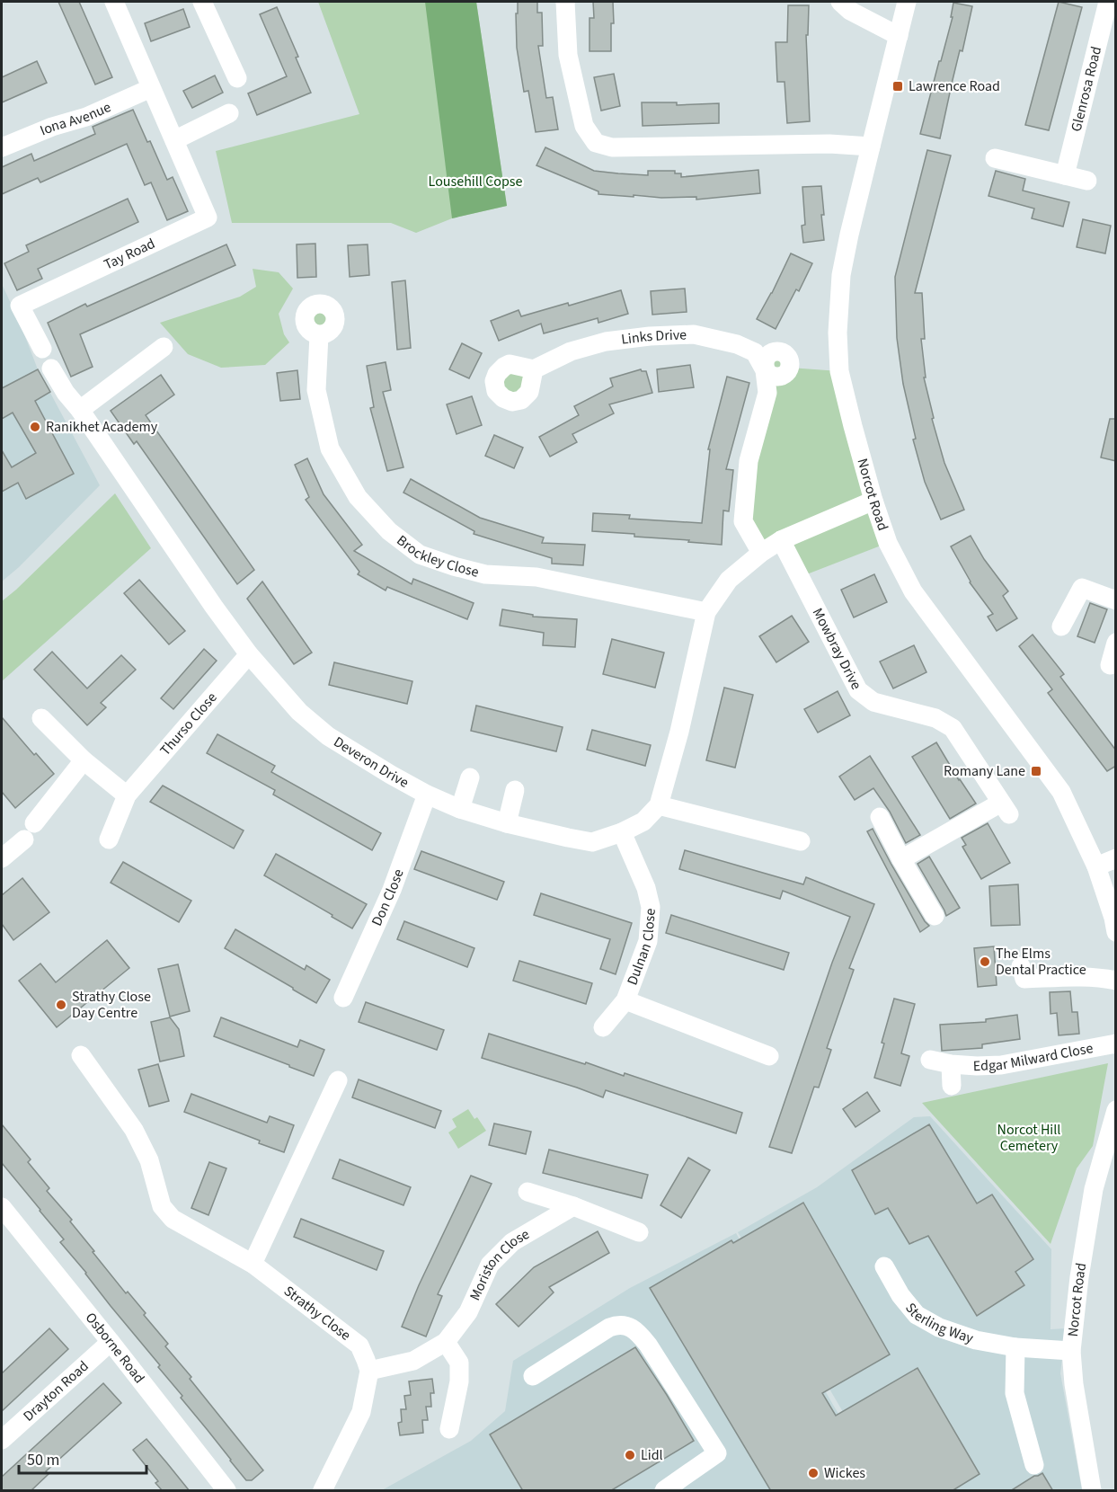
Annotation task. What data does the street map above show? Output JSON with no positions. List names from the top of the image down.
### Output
{
  "streets": {
    "street": [
      "Glenrosa Road",
      "Iona Avenue",
      "Tay Road",
      "Links Drive",
      "Norcot Road",
      "Brockley Close",
      "Mowbray Drive",
      "Thurso Close",
      "Deveron Drive",
      "Don Close",
      "Dulnan Close",
      "Edgar Milward Close",
      "Moriston Close",
      "Strathy Close",
      "Sterling Way",
      "Osborne Road",
      "Drayton Road"
    ]
  },
  "crossings": [
    ["Iona Avenue", "Tay Road"],
    ["Norcot Road", "Sterling Way"],
    ["Thurso Close", "Deveron Drive"],
    ["Deveron Drive", "Don Close"],
    ["Deveron Drive", "Dulnan Close"],
    ["Moriston Close", "Strathy Close"],
    ["Osborne Road", "Drayton Road"]
  ],
  "parks": ["Lousehill Copse", "Norcot Hill Cemetery"],
  "places": {
    "transit": ["Lawrence Road", "Romany Lane"],
    "other": [
      "Ranikhet Academy",
      "The Elms Dental Practice",
      "Strathy Close Day Centre",
      "Lidl",
      "Wickes"
    ]
  },
  "scale_bar": "50 m"
}
